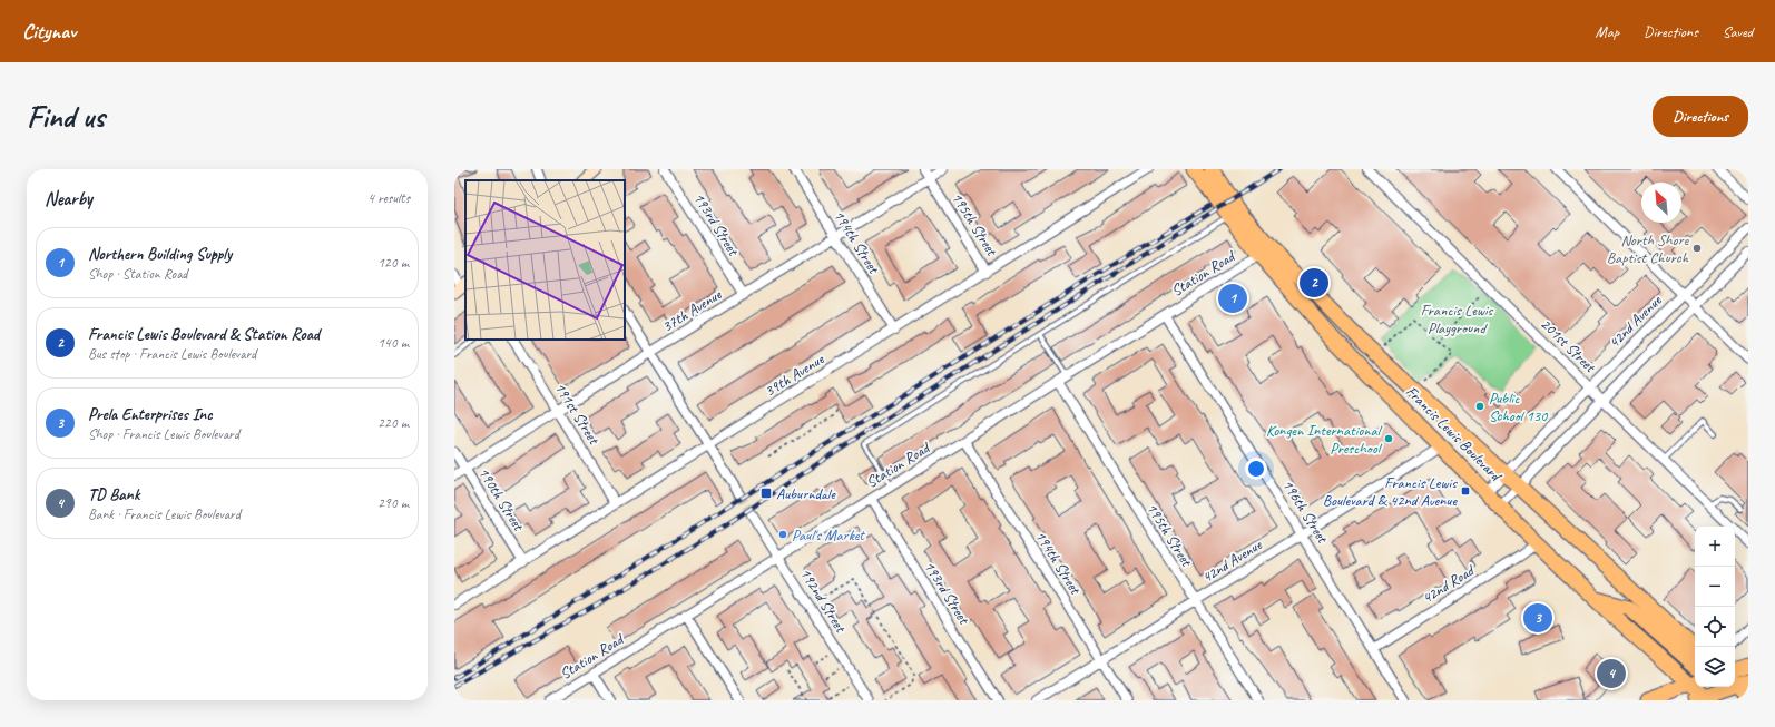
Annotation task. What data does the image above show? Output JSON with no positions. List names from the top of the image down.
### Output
{
  "streets": {
    "main road": ["Francis Lewis Boulevard"],
    "street": [
      "193rd Street",
      "195th Street",
      "194th Street",
      "Station Road",
      "37th Avenue",
      "42nd Avenue",
      "201st Street",
      "39th Avenue",
      "191st Street",
      "190th Street",
      "196th Street",
      "42nd Road",
      "192nd Street"
    ]
  },
  "crossings": [
    ["193rd Street", "Station Road"],
    ["193rd Street", "37th Avenue"],
    ["195th Street", "Station Road"],
    ["195th Street", "37th Avenue"],
    ["195th Street", "42nd Avenue"],
    ["195th Street", "39th Avenue"],
    ["194th Street", "Station Road"],
    ["194th Street", "37th Avenue"],
    ["194th Street", "42nd Avenue"],
    ["194th Street", "39th Avenue"],
    ["Station Road", "Francis Lewis Boulevard"],
    ["Station Road", "196th Street"],
    ["Station Road", "192nd Street"],
    ["37th Avenue", "191st Street"],
    ["37th Avenue", "190th Street"],
    ["42nd Avenue", "201st Street"],
    ["42nd Avenue", "Francis Lewis Boulevard"],
    ["42nd Avenue", "196th Street"],
    ["39th Avenue", "191st Street"],
    ["39th Avenue", "190th Street"],
    ["Francis Lewis Boulevard", "42nd Road"],
    ["196th Street", "42nd Road"]
  ],
  "parks": ["Francis Lewis Playground"],
  "places": {
    "other": [
      "North Shore Baptist Church",
      "Public School 130",
      "Kongen International Preschool",
      "Paul's Market"
    ],
    "transit": ["Francis Lewis Boulevard & 42nd Avenue", "Auburndale"]
  },
  "north": "top left",
  "page": {
    "header": "Citynav",
    "nav": ["Map", "Directions", "Saved"],
    "buttons": "Directions",
    "title": "Find us",
    "heading": ["Nearby", "4 results"],
    "list": [
      {
        "mark": "1",
        "name": "Northern Building Supply",
        "note": "Shop · Station Road",
        "value": "120 m"
      },
      {
        "mark": "2",
        "name": "Francis Lewis Boulevard & Station Road",
        "note": "Bus stop · Francis Lewis Boulevard",
        "value": "140 m"
      },
      {
        "mark": "3",
        "name": "Prela Enterprises Inc",
        "note": "Shop · Francis Lewis Boulevard",
        "value": "220 m"
      },
      {
        "mark": "4",
        "name": "TD Bank",
        "note": "Bank · Francis Lewis Boulevard",
        "value": "290 m"
      }
    ],
    "pins": [
      "2",
      "1",
      "3",
      "4"
    ],
    "map_buttons": ["+", "−"]
  }
}
